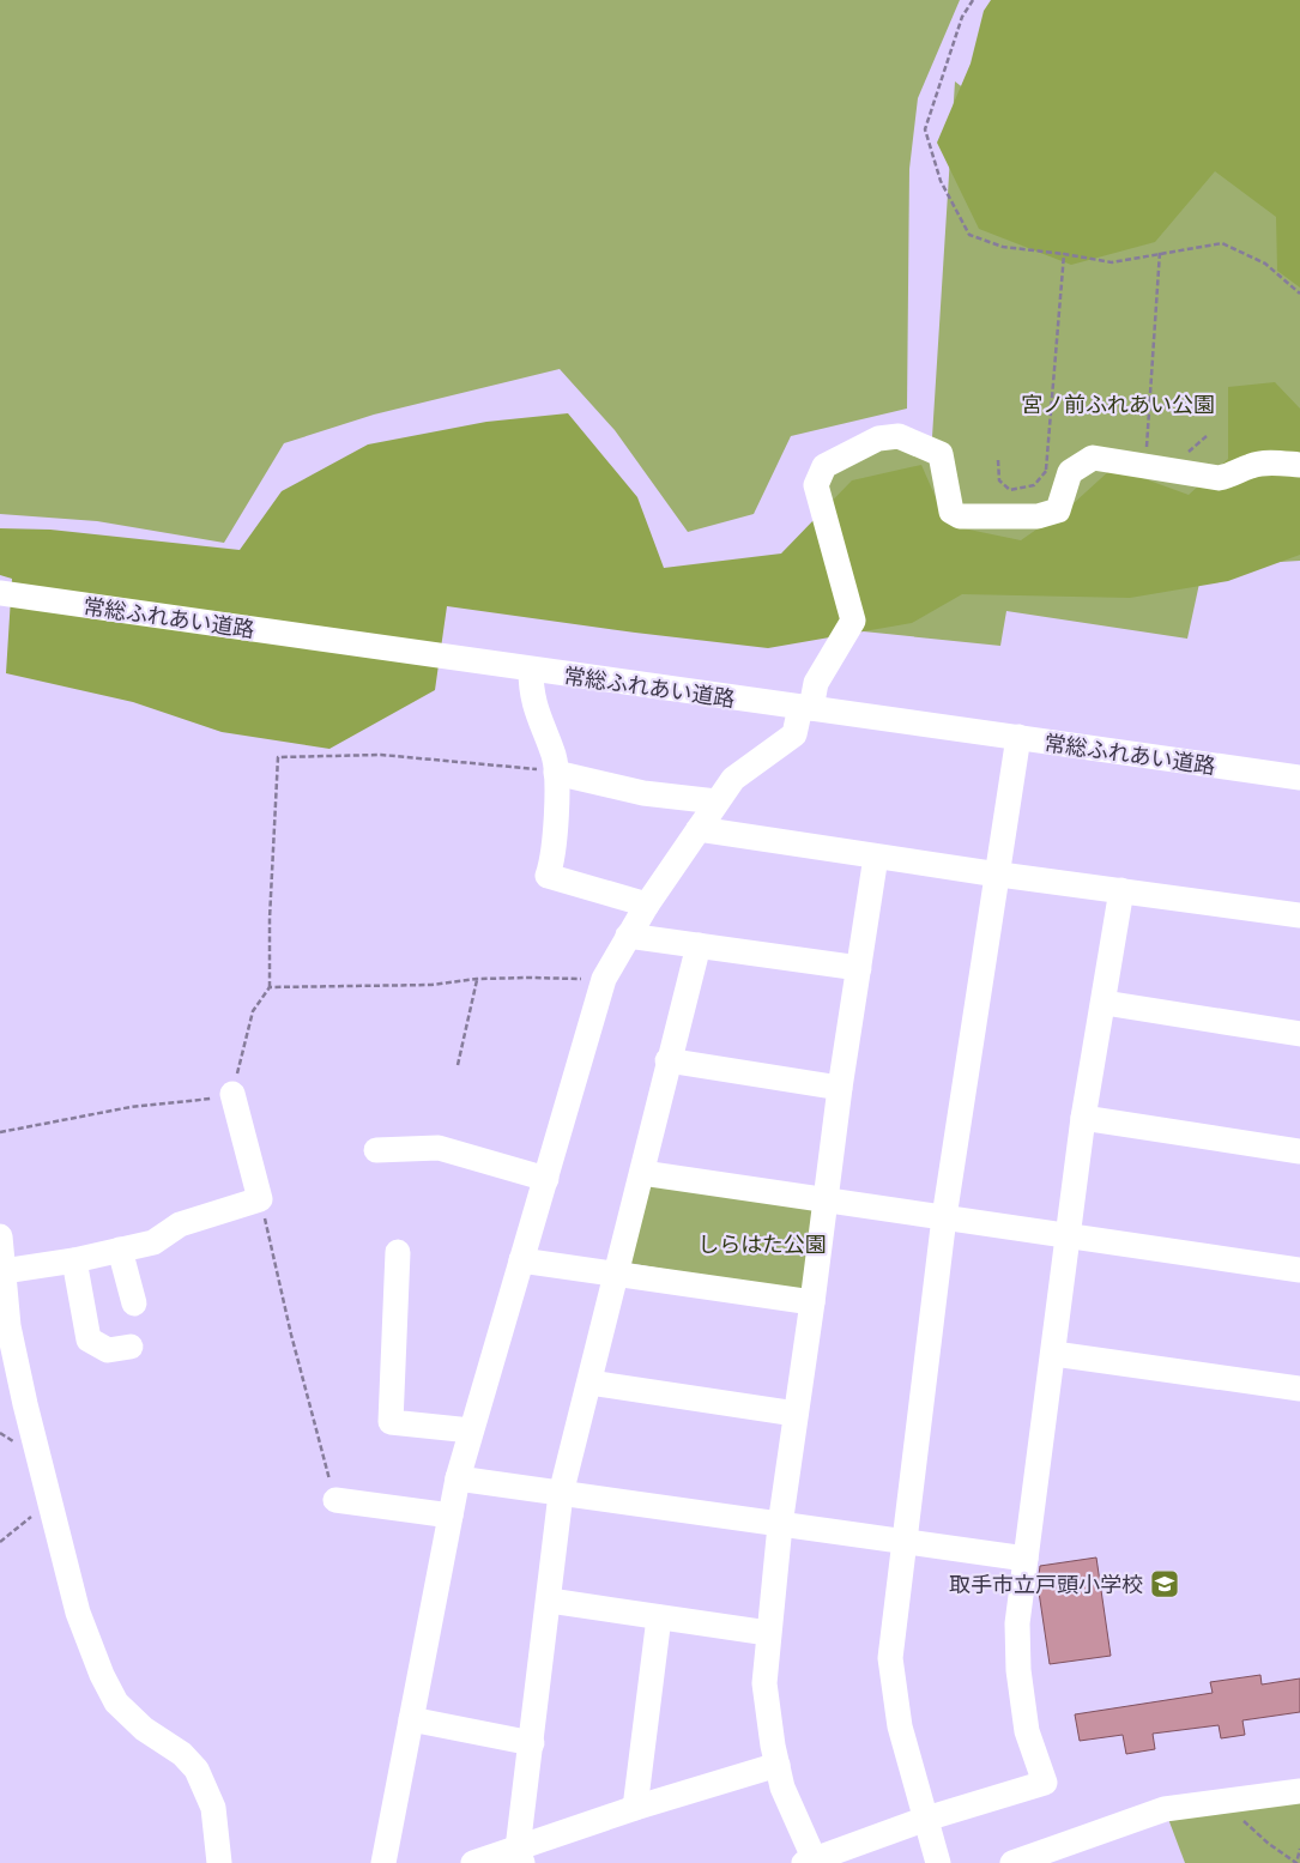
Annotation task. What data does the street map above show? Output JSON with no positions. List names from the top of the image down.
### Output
{
  "streets": {
    "street": ["常総ふれあい道路"]
  },
  "parks": ["宮ノ前ふれあい公園", "しらはた公園"],
  "places": {
    "school or university": ["取手市立戸頭小学校"]
  }
}
